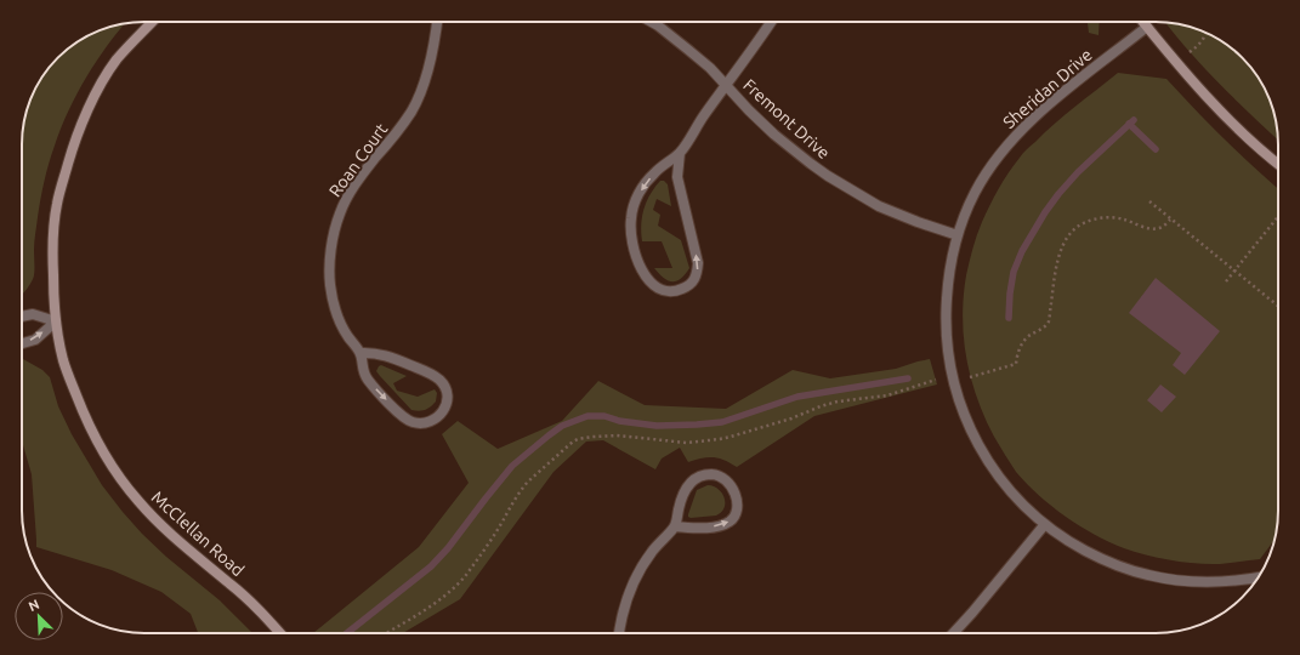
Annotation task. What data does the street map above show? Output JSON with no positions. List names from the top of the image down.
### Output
{
  "streets": {
    "street": [
      "Sheridan Drive",
      "Fremont Drive",
      "Roan Court",
      "McClellan Road"
    ]
  },
  "crossings": [
    ["Sheridan Drive", "Fremont Drive"]
  ],
  "north": "top left"
}
